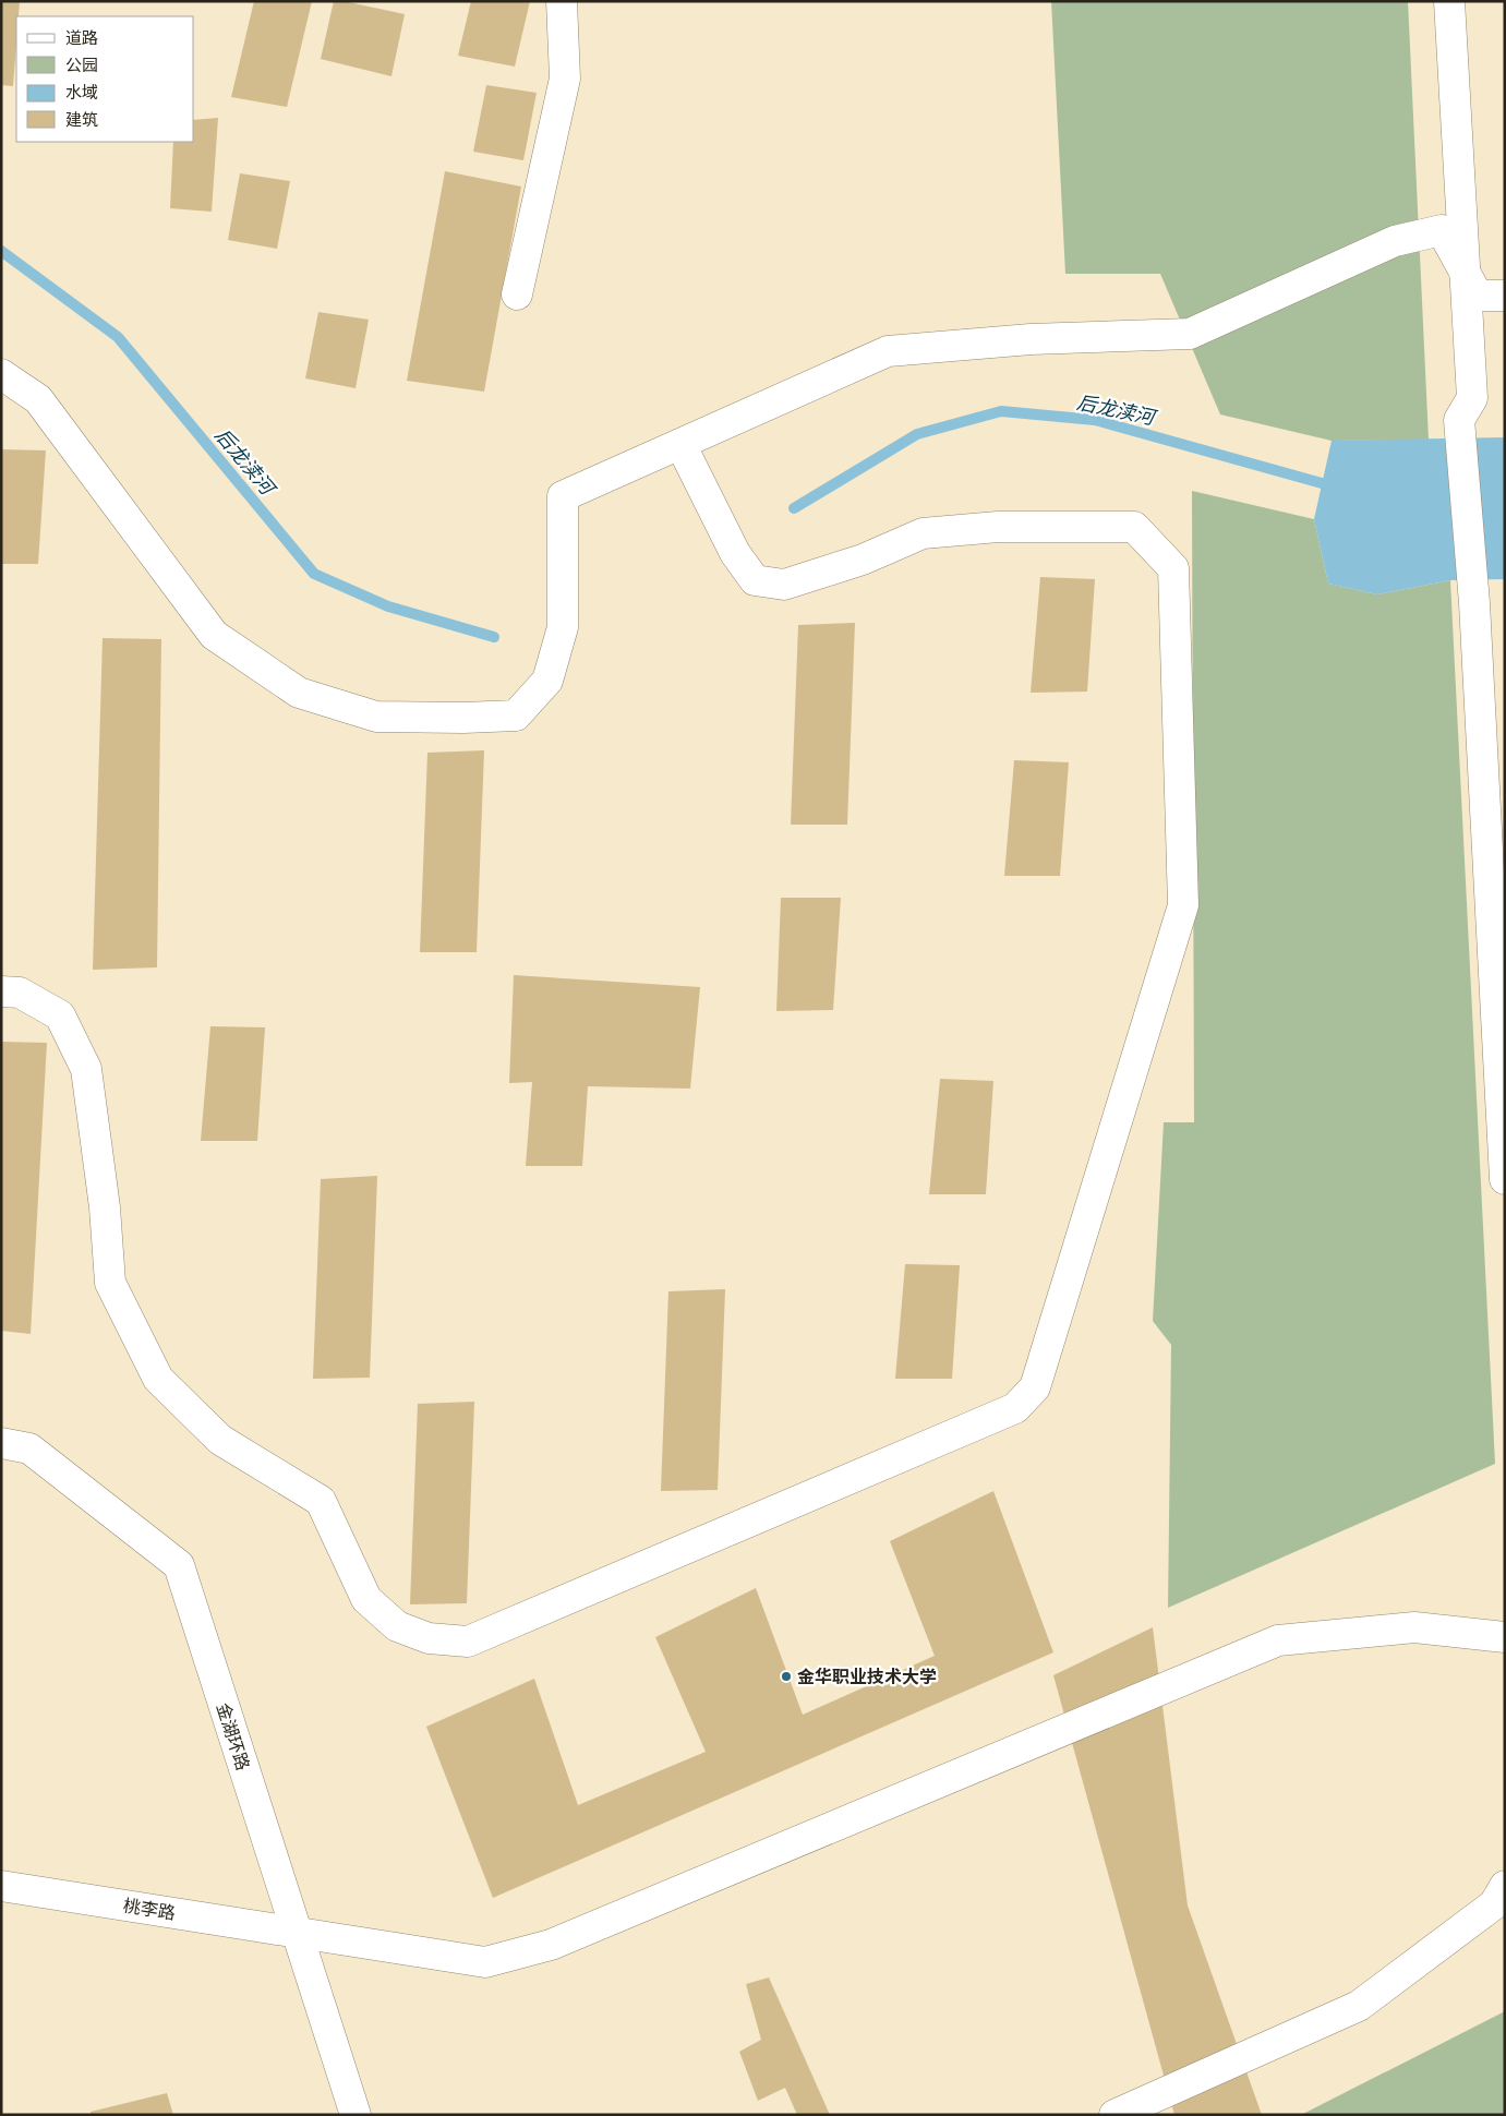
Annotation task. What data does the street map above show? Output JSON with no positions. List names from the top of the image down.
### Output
{
  "streets": {
    "street": ["金湖环路", "桃李路"]
  },
  "crossings": [
    ["金湖环路", "桃李路"]
  ],
  "water": ["后龙渎河"],
  "places": ["金华职业技术大学"],
  "legend": [
    "道路",
    "公园",
    "水域",
    "建筑"
  ]
}
